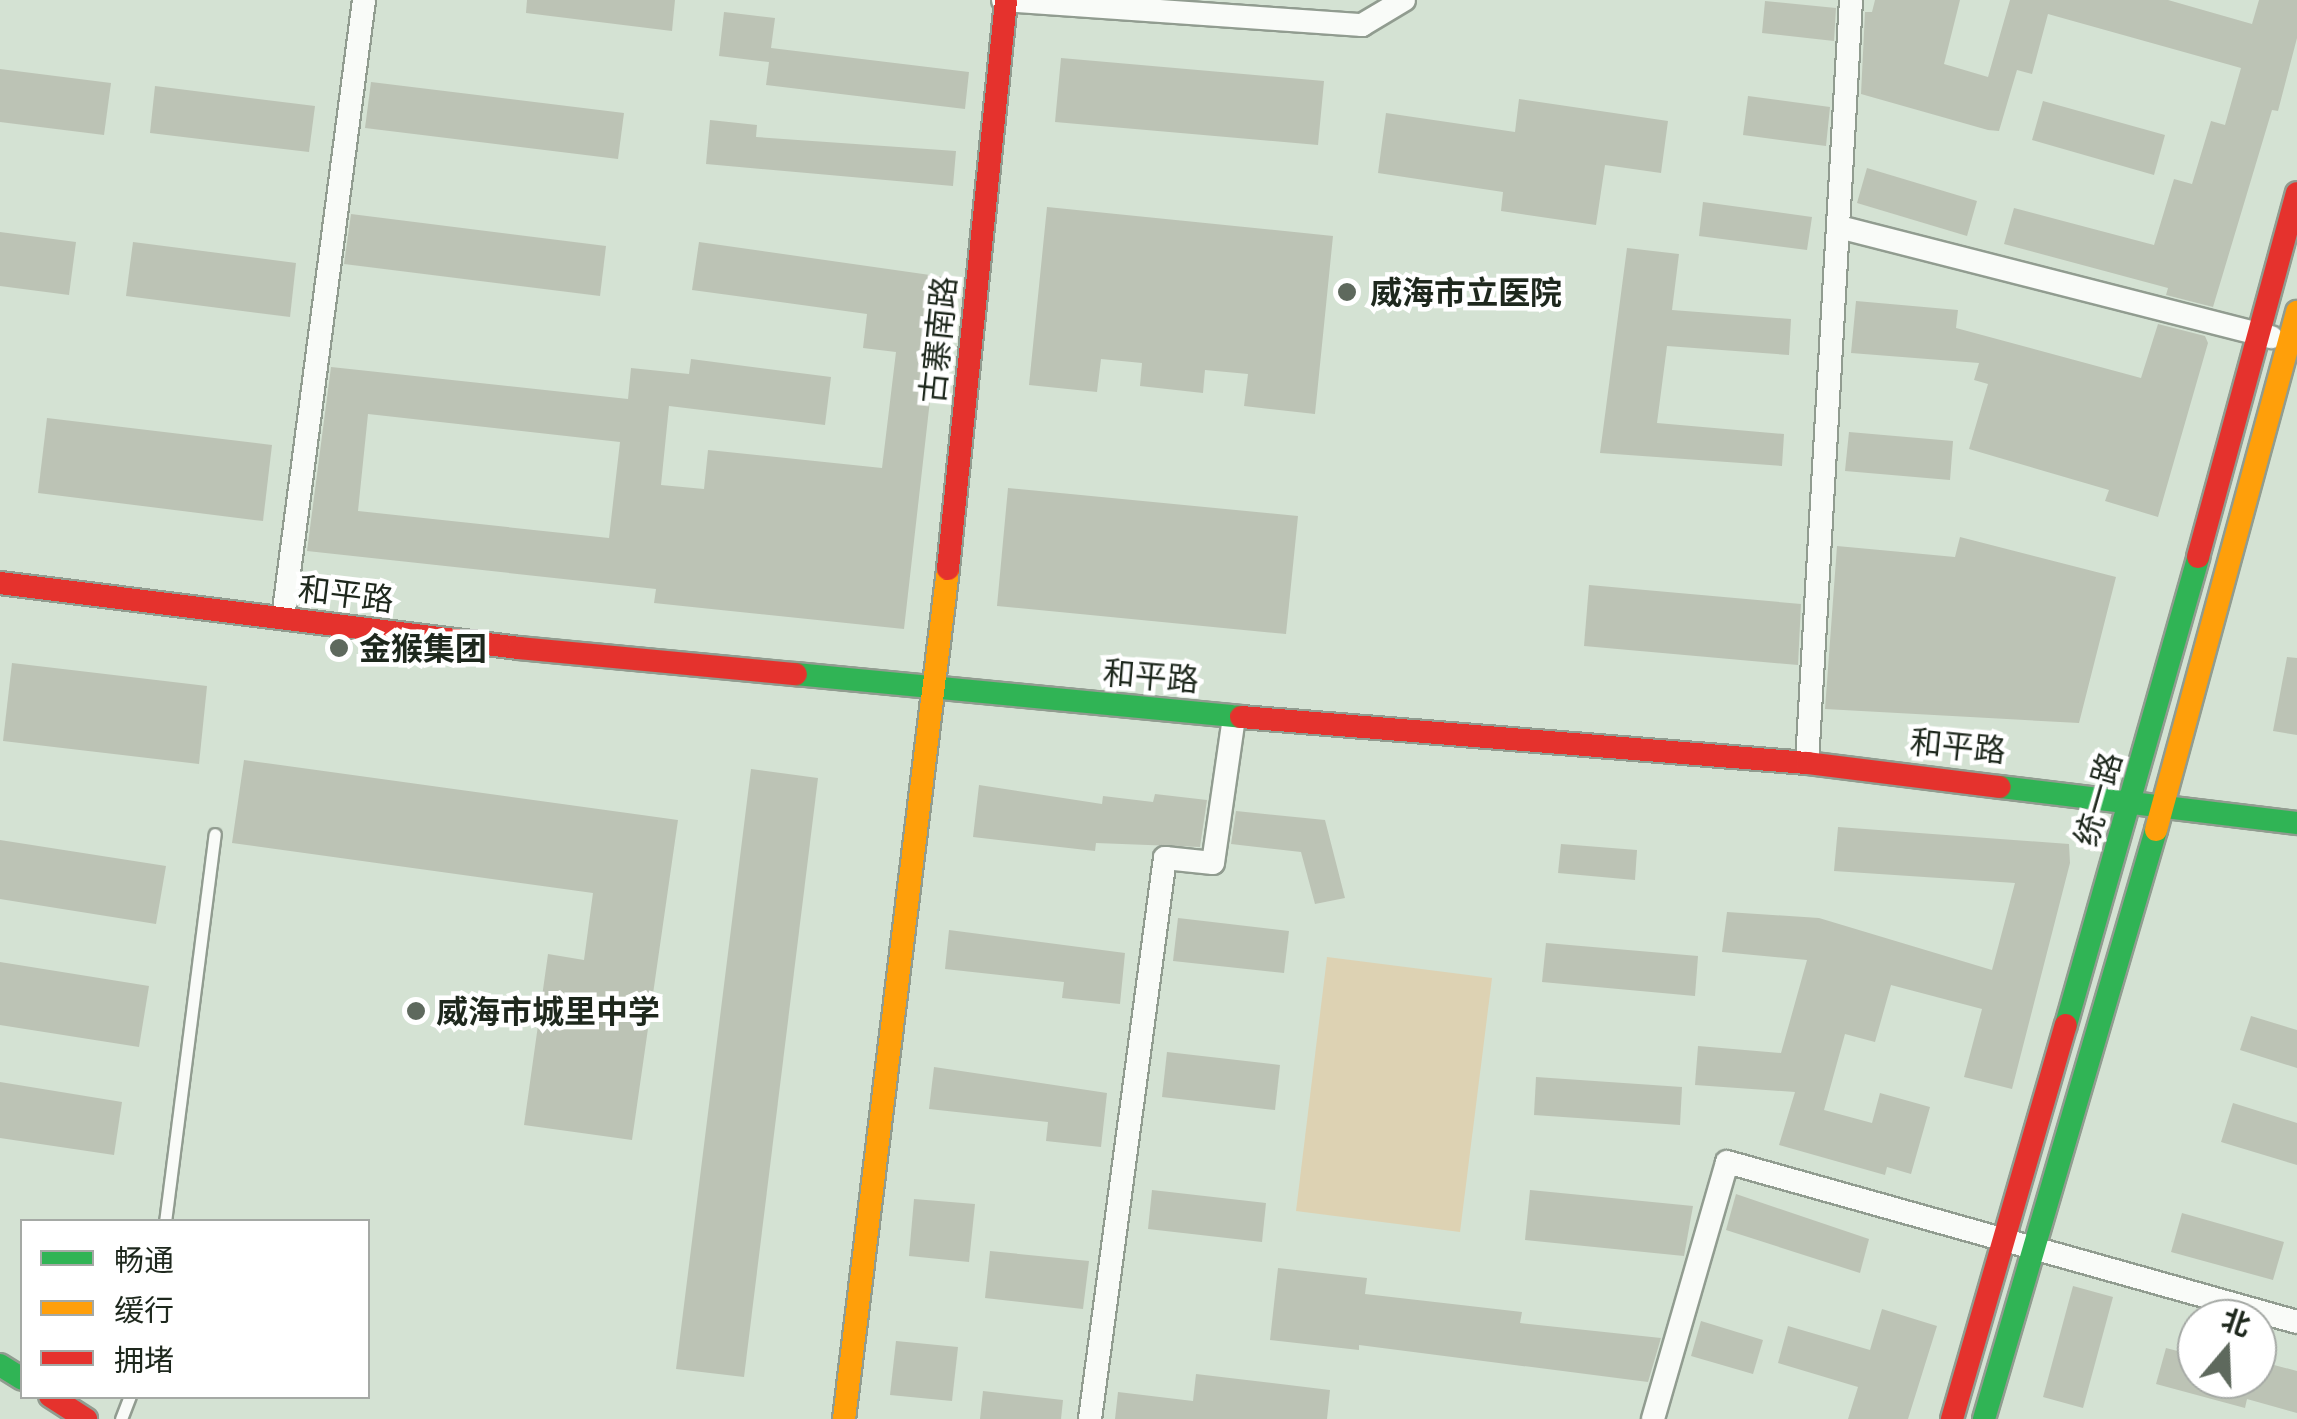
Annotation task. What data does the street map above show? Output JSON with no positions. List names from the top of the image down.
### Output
{
  "streets": {
    "street": ["古寨南路", "和平路", "统一路"]
  },
  "crossings": [
    ["古寨南路", "和平路"],
    ["和平路", "统一路"]
  ],
  "places": ["威海市立医院", "金猴集团", "威海市城里中学"],
  "legend": ["畅通", "缓行", "拥堵"],
  "north": "top"
}
